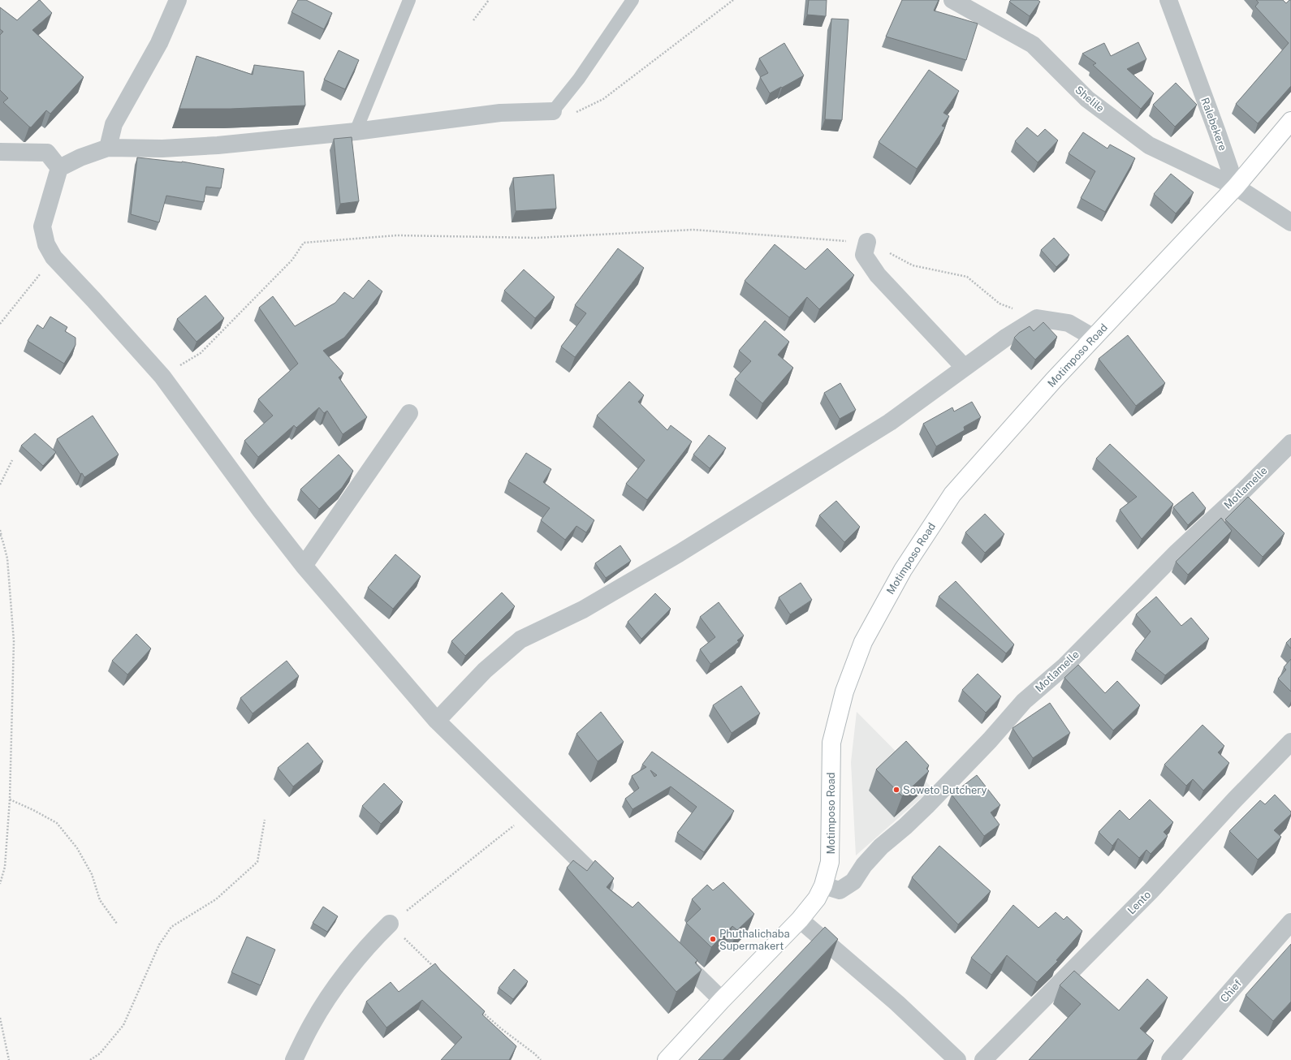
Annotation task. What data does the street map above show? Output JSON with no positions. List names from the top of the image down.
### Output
{
  "streets": {
    "street": [
      "Shelile",
      "Ralebekere",
      "Motimposo Road",
      "Motlamelle",
      "Lento",
      "Chief"
    ]
  },
  "crossings": [
    ["Shelile", "Ralebekere"],
    ["Shelile", "Motimposo Road"],
    ["Ralebekere", "Motimposo Road"],
    ["Motimposo Road", "Motlamelle"]
  ],
  "places": ["Soweto Butchery", "Phuthalichaba Supermakert"]
}
